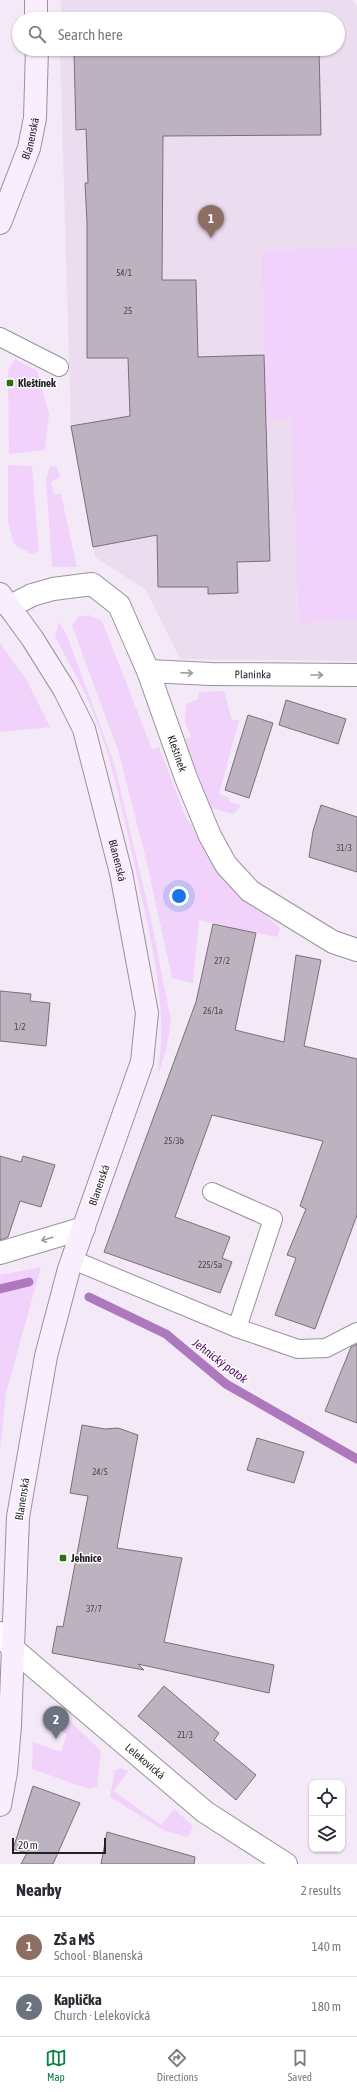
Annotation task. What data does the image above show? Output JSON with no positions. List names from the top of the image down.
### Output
{
  "streets": {
    "street": [
      "Blanenská",
      "Planinka",
      "Kleštínek",
      "Lelekovická"
    ]
  },
  "crossings": [
    ["Blanenská", "Kleštínek"],
    ["Blanenská", "Lelekovická"],
    ["Planinka", "Kleštínek"]
  ],
  "one_way": ["Planinka"],
  "water": ["Jehnický potok"],
  "places": {
    "transit": ["Kleštínek", "Jehnice"]
  },
  "house_numbers": [
    "54/1",
    "25",
    "31/3",
    "27/2",
    "26/1a",
    "1/2",
    "25/3b",
    "225/5a",
    "24/5",
    "37/7",
    "21/3"
  ],
  "scale_bar": "20 m",
  "page": {
    "search": "Search here",
    "pins": ["1", "2"],
    "scale": "20 m",
    "heading": ["Nearby", "2 results"],
    "list": [
      {
        "mark": "1",
        "name": "ZŠ a MŠ",
        "note": "School · Blanenská",
        "value": "140 m"
      },
      {
        "mark": "2",
        "name": "Kaplička",
        "note": "Church · Lelekovická",
        "value": "180 m"
      }
    ],
    "nav": ["Map", "Directions", "Saved"]
  }
}
